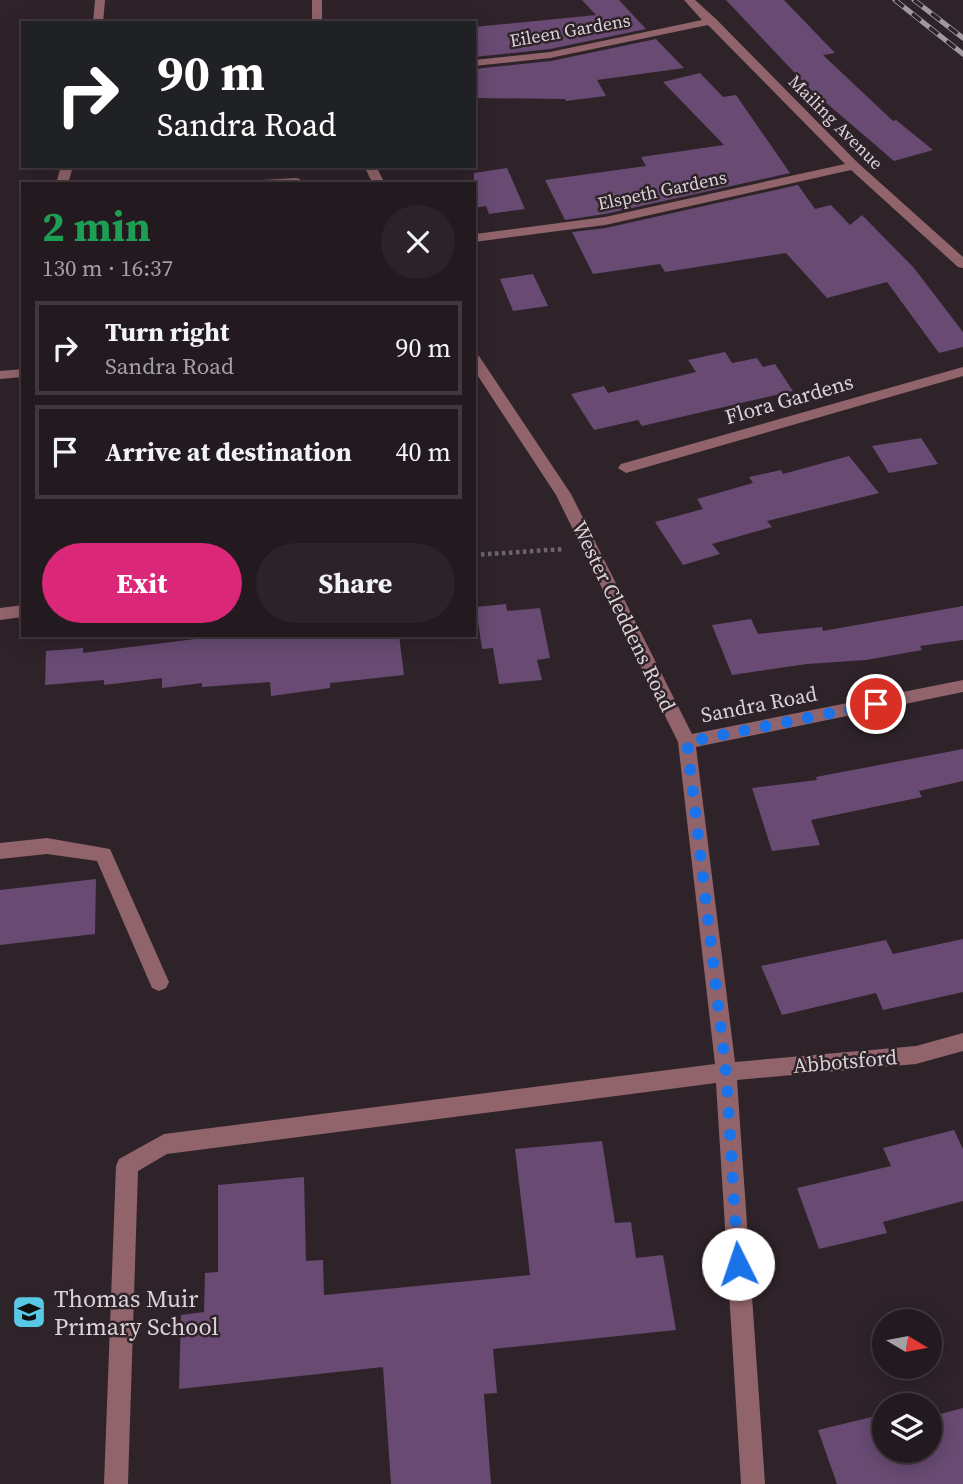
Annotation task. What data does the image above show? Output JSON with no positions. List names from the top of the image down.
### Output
{
  "streets": {
    "street": [
      "Eileen Gardens",
      "Mailing Avenue",
      "Elspeth Gardens",
      "Flora Gardens",
      "Wester Cleddens Road",
      "Sandra Road",
      "Abbotsford"
    ]
  },
  "crossings": [
    ["Eileen Gardens", "Mailing Avenue"],
    ["Mailing Avenue", "Elspeth Gardens"],
    ["Wester Cleddens Road", "Sandra Road"],
    ["Wester Cleddens Road", "Abbotsford"]
  ],
  "places": {
    "school or university": ["Thomas Muir Primary School"]
  },
  "north": "right",
  "page": {
    "turn": ["90 m", "Sandra Road"],
    "heading": ["2 min", "130 m · 16:37"],
    "list": [
      {
        "name": "Turn right",
        "note": "Sandra Road",
        "value": "90 m"
      },
      {
        "name": "Arrive at destination",
        "value": "40 m"
      }
    ],
    "buttons": ["Exit", "Share"]
  }
}
